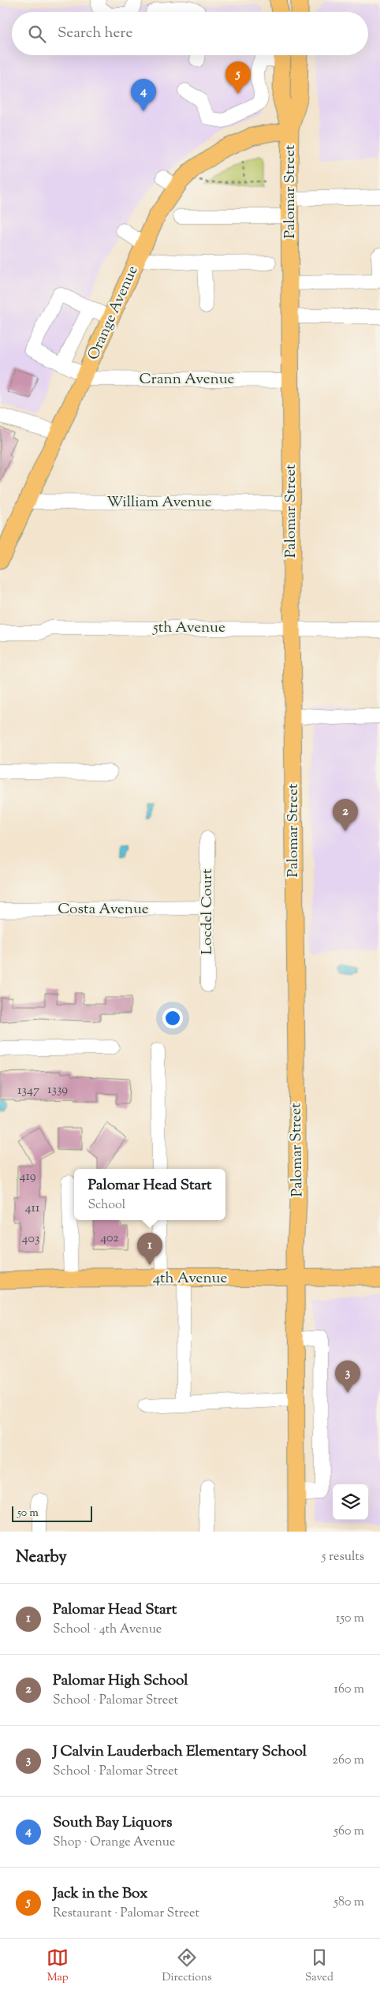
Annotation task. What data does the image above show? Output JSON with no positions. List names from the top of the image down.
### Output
{
  "streets": {
    "main road": ["Palomar Street", "Orange Avenue", "4th Avenue"],
    "street": [
      "Crann Avenue",
      "William Avenue",
      "5th Avenue",
      "Costa Avenue",
      "Locdel Court"
    ]
  },
  "crossings": [
    ["Palomar Street", "Orange Avenue"],
    ["Palomar Street", "Crann Avenue"],
    ["Palomar Street", "William Avenue"],
    ["Palomar Street", "5th Avenue"],
    ["Palomar Street", "4th Avenue"],
    ["Orange Avenue", "Crann Avenue"],
    ["Orange Avenue", "William Avenue"],
    ["Costa Avenue", "Locdel Court"]
  ],
  "house_numbers": [
    "1339",
    "1347",
    "419",
    "411",
    "402",
    "403"
  ],
  "scale_bar": "50 m",
  "page": {
    "search": "Search here",
    "pins": [
      "5",
      "4",
      "2",
      "1",
      "3"
    ],
    "popup": ["Palomar Head Start", "School"],
    "scale": "50 m",
    "heading": ["Nearby", "5 results"],
    "list": [
      {
        "mark": "1",
        "name": "Palomar Head Start",
        "note": "School · 4th Avenue",
        "value": "150 m"
      },
      {
        "mark": "2",
        "name": "Palomar High School",
        "note": "School · Palomar Street",
        "value": "160 m"
      },
      {
        "mark": "3",
        "name": "J Calvin Lauderbach Elementary School",
        "note": "School · Palomar Street",
        "value": "260 m"
      },
      {
        "mark": "4",
        "name": "South Bay Liquors",
        "note": "Shop · Orange Avenue",
        "value": "560 m"
      },
      {
        "mark": "5",
        "name": "Jack in the Box",
        "note": "Restaurant · Palomar Street",
        "value": "580 m"
      }
    ],
    "nav": ["Map", "Directions", "Saved"]
  }
}
